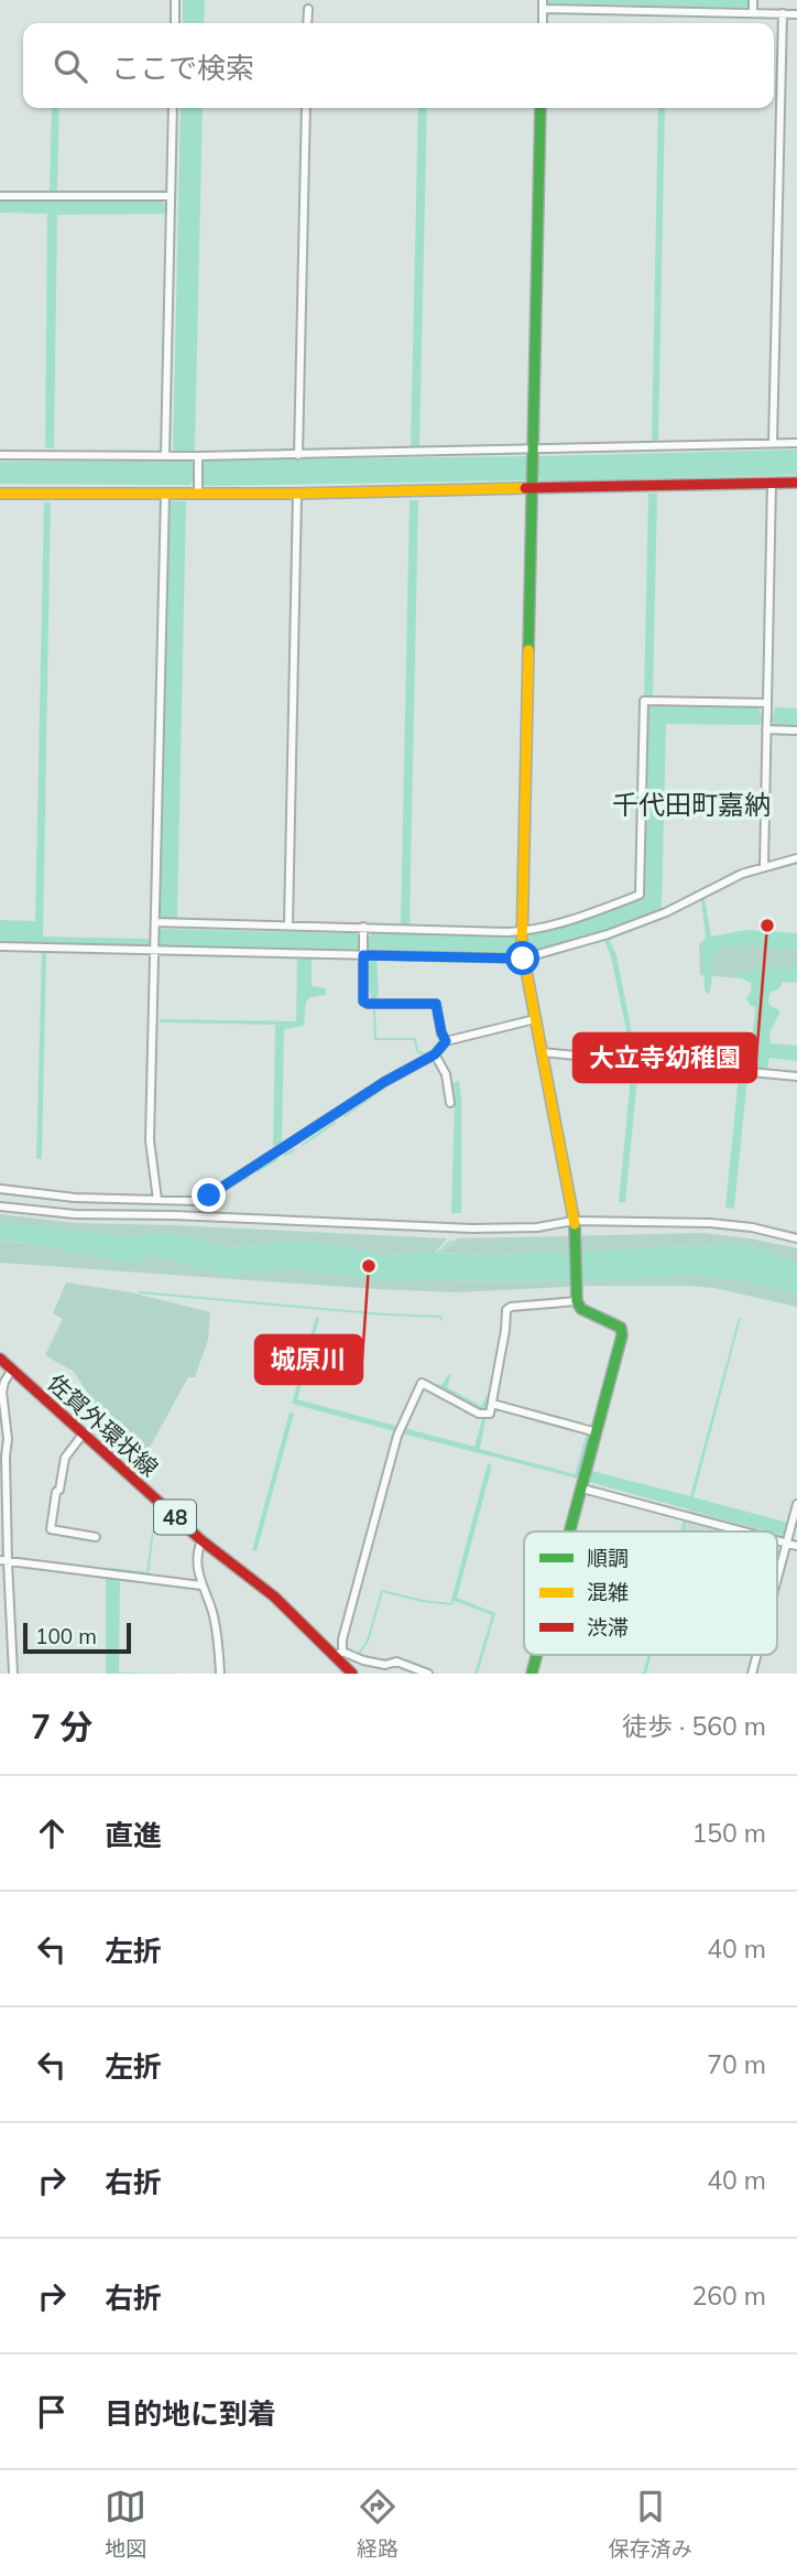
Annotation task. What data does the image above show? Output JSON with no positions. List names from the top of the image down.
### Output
{
  "streets": {
    "street": ["佐賀外環状線", "48"]
  },
  "districts": ["千代田町嘉納"],
  "places": ["大立寺幼稚園", "城原川"],
  "legend": ["順調", "混雑", "渋滞"],
  "scale_bar": "100 m",
  "page": {
    "search": "ここで検索",
    "scale": "100 m",
    "heading": ["7 分", "徒歩 · 560 m"],
    "list": [
      ["直進", "150 m"],
      ["左折", "40 m"],
      ["左折", "70 m"],
      ["右折", "40 m"],
      ["右折", "260 m"],
      "目的地に到着"
    ],
    "nav": ["地図", "経路", "保存済み"]
  }
}
